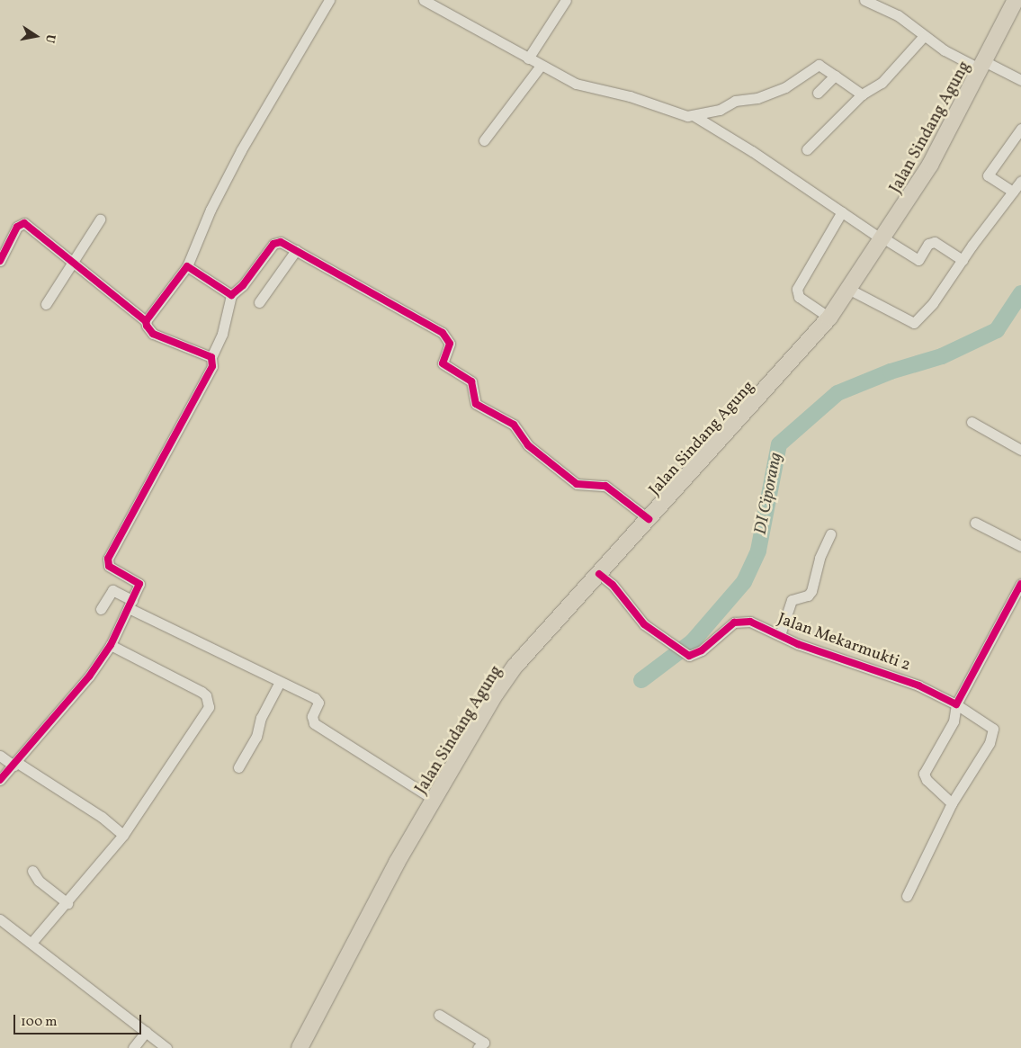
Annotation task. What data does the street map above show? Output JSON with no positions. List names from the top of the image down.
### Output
{
  "streets": {
    "main road": ["Jalan Sindang Agung"],
    "street": ["Jalan Mekarmukti 2"]
  },
  "crossings": [
    ["Jalan Sindang Agung", "Jalan Mekarmukti 2"]
  ],
  "water": ["DI Ciporang"],
  "scale_bar": "100 m",
  "north": "right"
}
